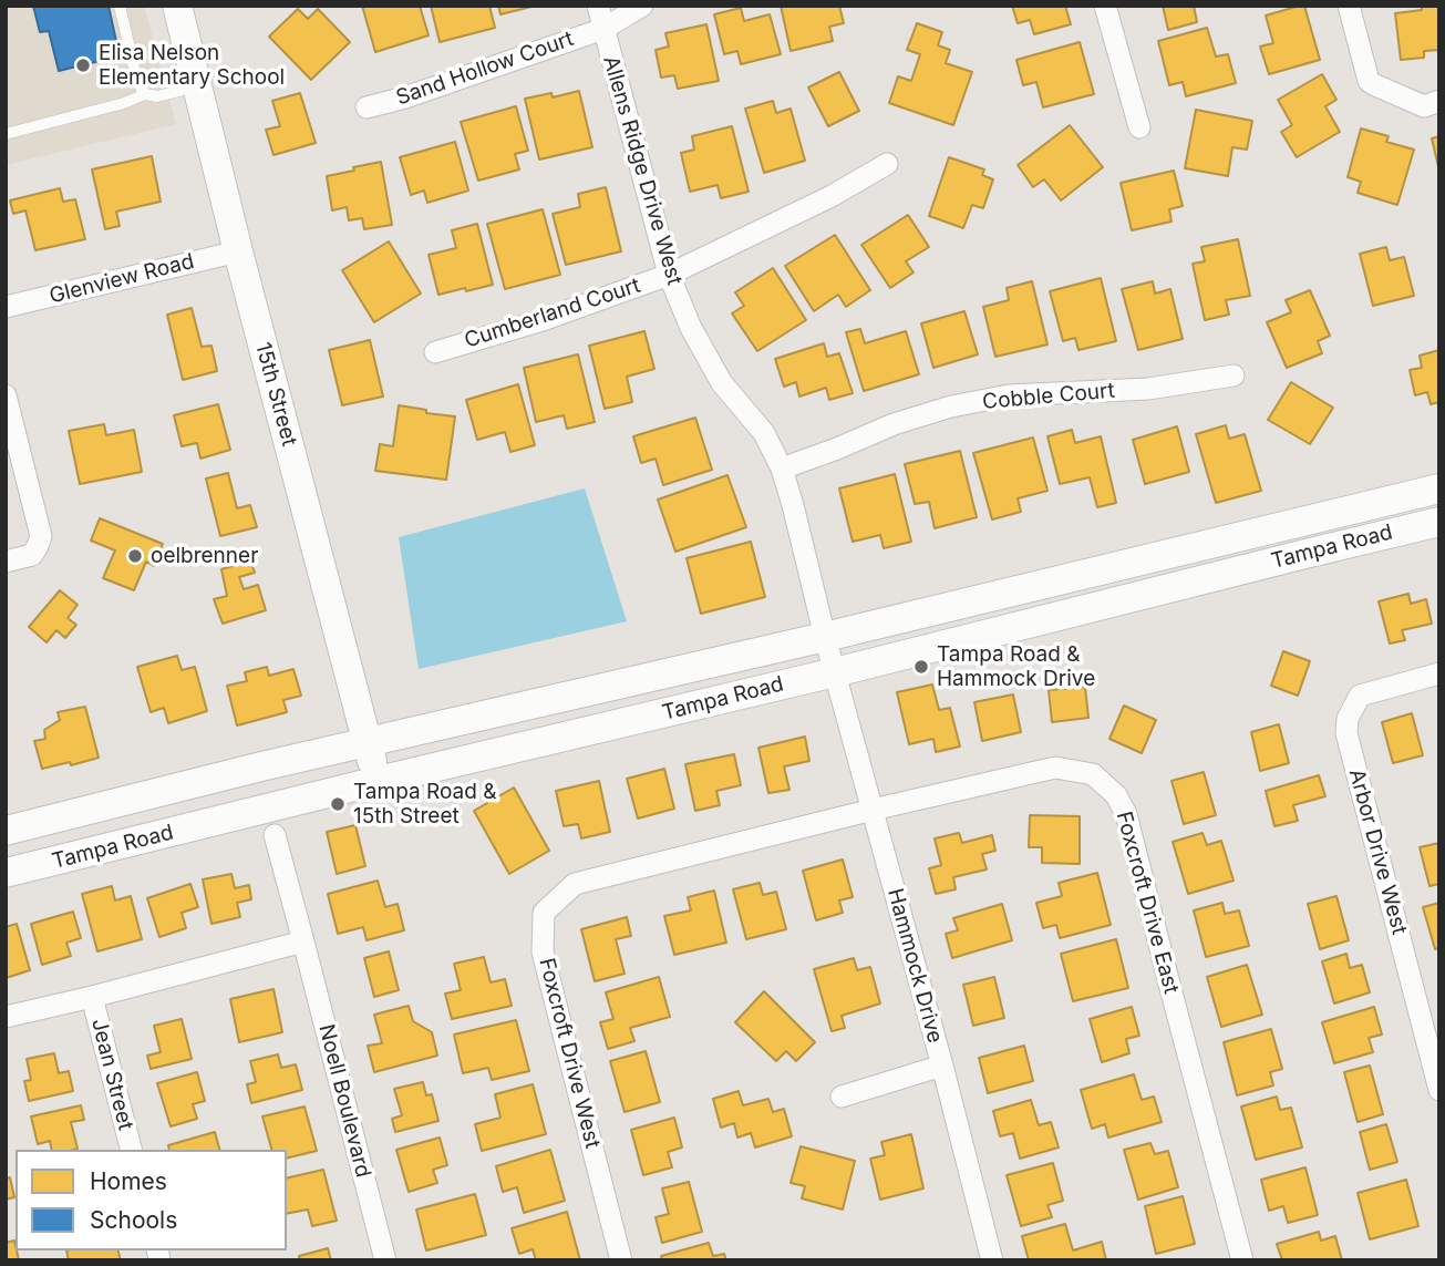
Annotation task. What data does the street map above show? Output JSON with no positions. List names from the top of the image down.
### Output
{
  "streets": {
    "main road": ["15th Street", "Tampa Road"],
    "street": [
      "Sand Hollow Court",
      "Allens Ridge Drive West",
      "Glenview Road",
      "Cumberland Court",
      "Cobble Court",
      "Arbor Drive West",
      "Foxcroft Drive East",
      "Hammock Drive",
      "Foxcroft Drive West",
      "Jean Street",
      "Noell Boulevard"
    ]
  },
  "crossings": [
    ["Sand Hollow Court", "Allens Ridge Drive West"],
    ["Allens Ridge Drive West", "Cumberland Court"],
    ["Allens Ridge Drive West", "Cobble Court"],
    ["Allens Ridge Drive West", "Tampa Road"],
    ["Allens Ridge Drive West", "Hammock Drive"],
    ["Glenview Road", "15th Street"],
    ["15th Street", "Tampa Road"],
    ["Tampa Road", "Hammock Drive"],
    ["Foxcroft Drive East", "Hammock Drive"],
    ["Foxcroft Drive East", "Foxcroft Drive West"],
    ["Hammock Drive", "Foxcroft Drive West"]
  ],
  "places": [
    "Elisa Nelson Elementary School",
    "oelbrenner",
    "Tampa Road & Hammock Drive",
    "Tampa Road & 15th Street"
  ],
  "legend": ["Homes", "Schools"]
}
